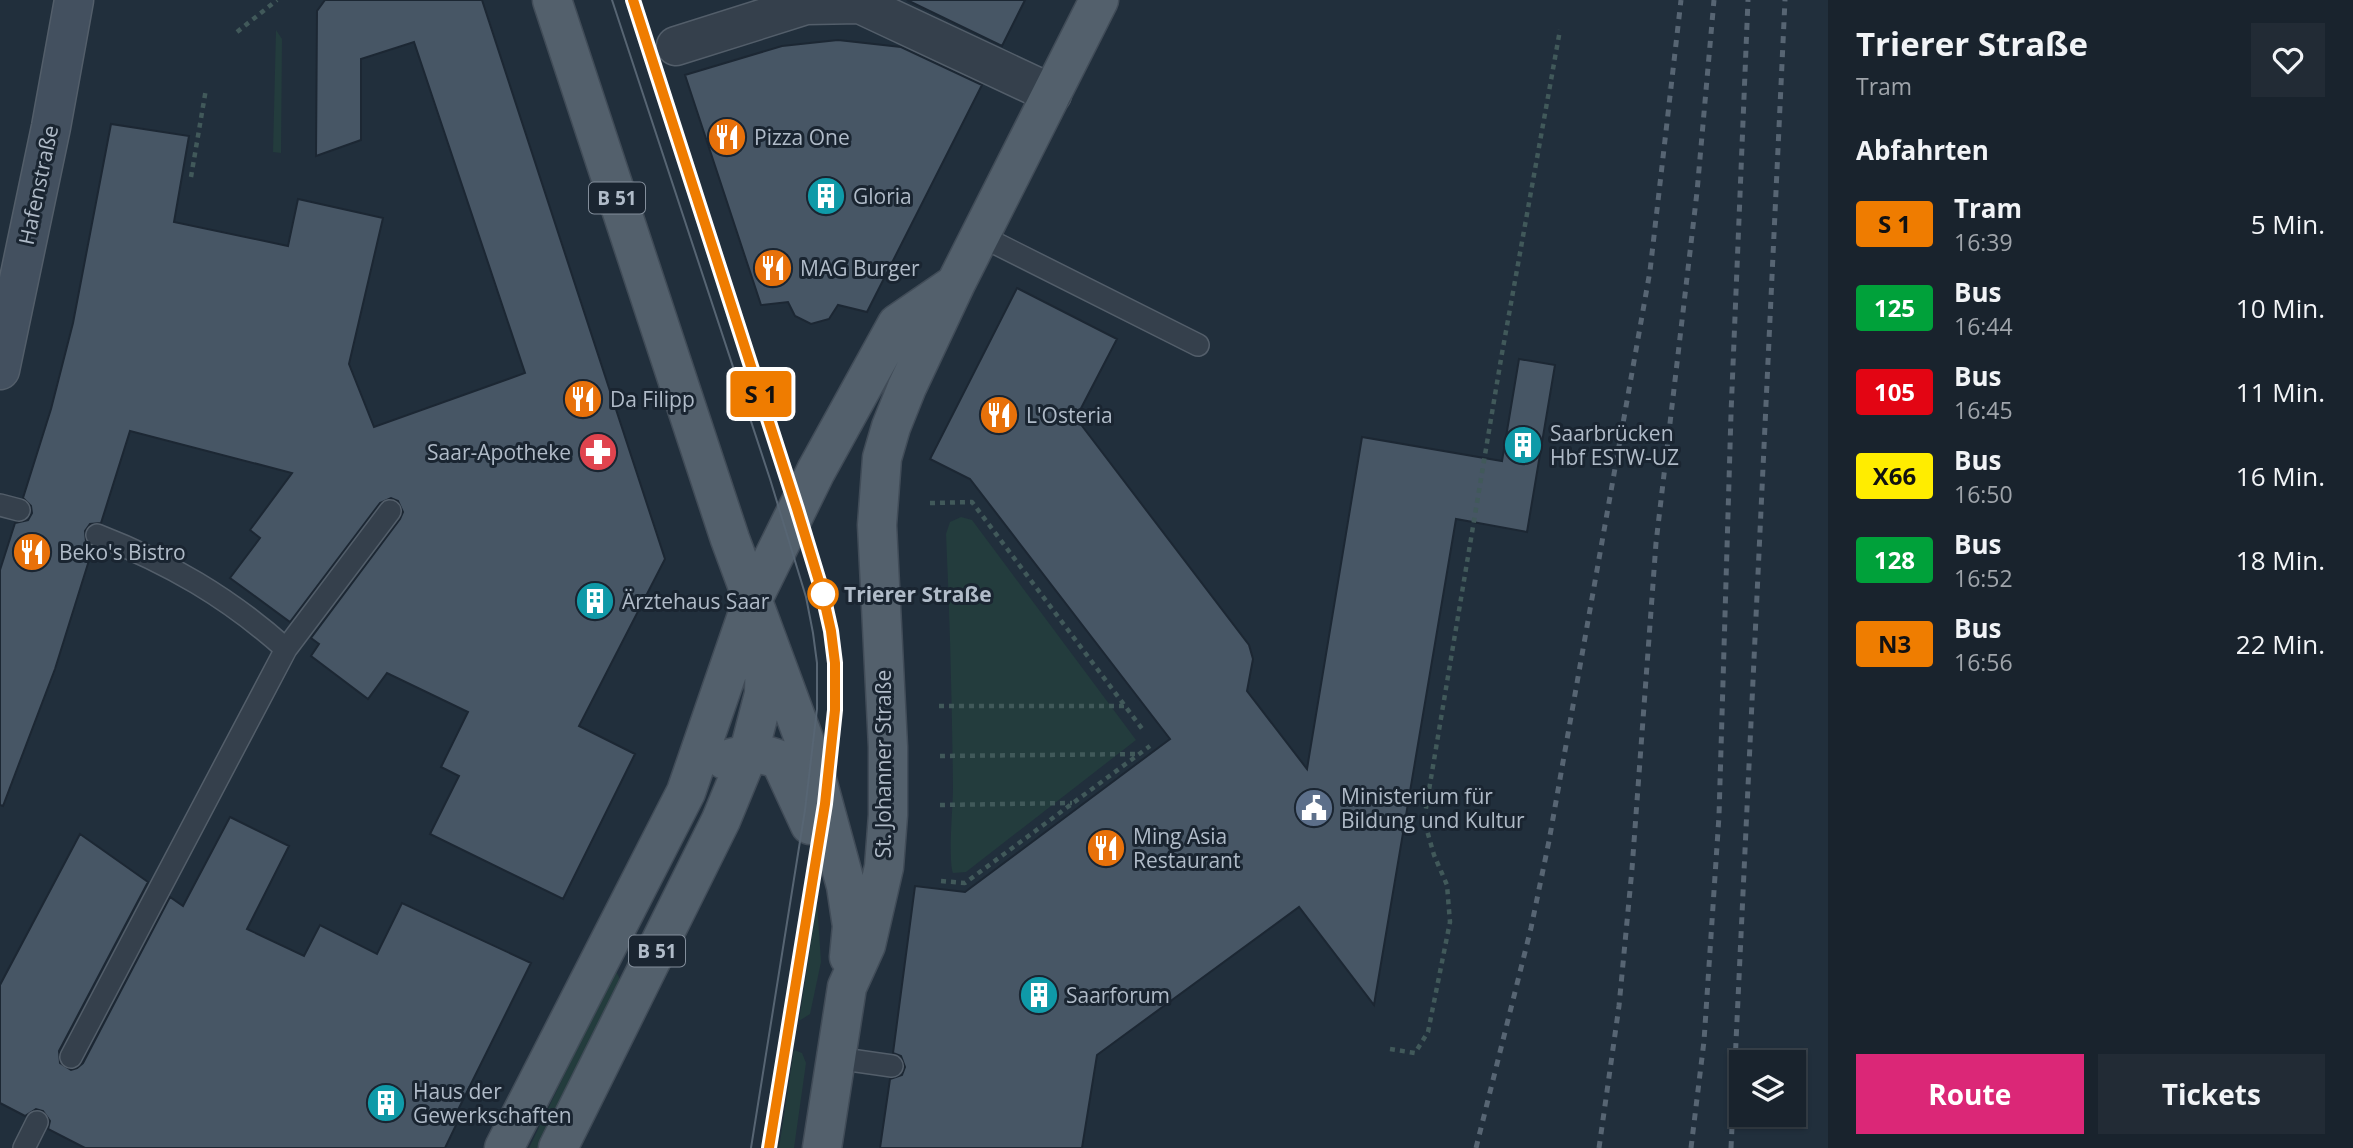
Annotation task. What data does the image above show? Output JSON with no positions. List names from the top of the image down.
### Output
{
  "streets": {
    "main road": ["B 51", "St. Johanner Straße"],
    "street": ["Hafenstraße"]
  },
  "crossings": [
    ["B 51", "St. Johanner Straße"]
  ],
  "places": {
    "restaurant": [
      "Pizza One",
      "MAG Burger",
      "Da Filipp",
      "L'Osteria",
      "Beko's Bistro",
      "Ming Asia Restaurant"
    ],
    "building": [
      "Gloria",
      "Saarbrücken Hbf ESTW-UZ",
      "Ärztehaus Saar",
      "Saarforum",
      "Haus der Gewerkschaften"
    ],
    "pharmacy": ["Saar-Apotheke"],
    "other": ["Trierer Straße"],
    "public building": ["Ministerium für Bildung und Kultur"]
  },
  "page": {
    "on_map": "S 1",
    "heading": [
      ["Trierer Straße", "Tram"],
      "Abfahrten"
    ],
    "list": [
      {
        "mark": "S 1",
        "name": "Tram",
        "note": "16:39",
        "value": "5 Min."
      },
      {
        "mark": "125",
        "name": "Bus",
        "note": "16:44",
        "value": "10 Min."
      },
      {
        "mark": "105",
        "name": "Bus",
        "note": "16:45",
        "value": "11 Min."
      },
      {
        "mark": "X66",
        "name": "Bus",
        "note": "16:50",
        "value": "16 Min."
      },
      {
        "mark": "128",
        "name": "Bus",
        "note": "16:52",
        "value": "18 Min."
      },
      {
        "mark": "N3",
        "name": "Bus",
        "note": "16:56",
        "value": "22 Min."
      }
    ],
    "buttons": ["Route", "Tickets"]
  }
}
